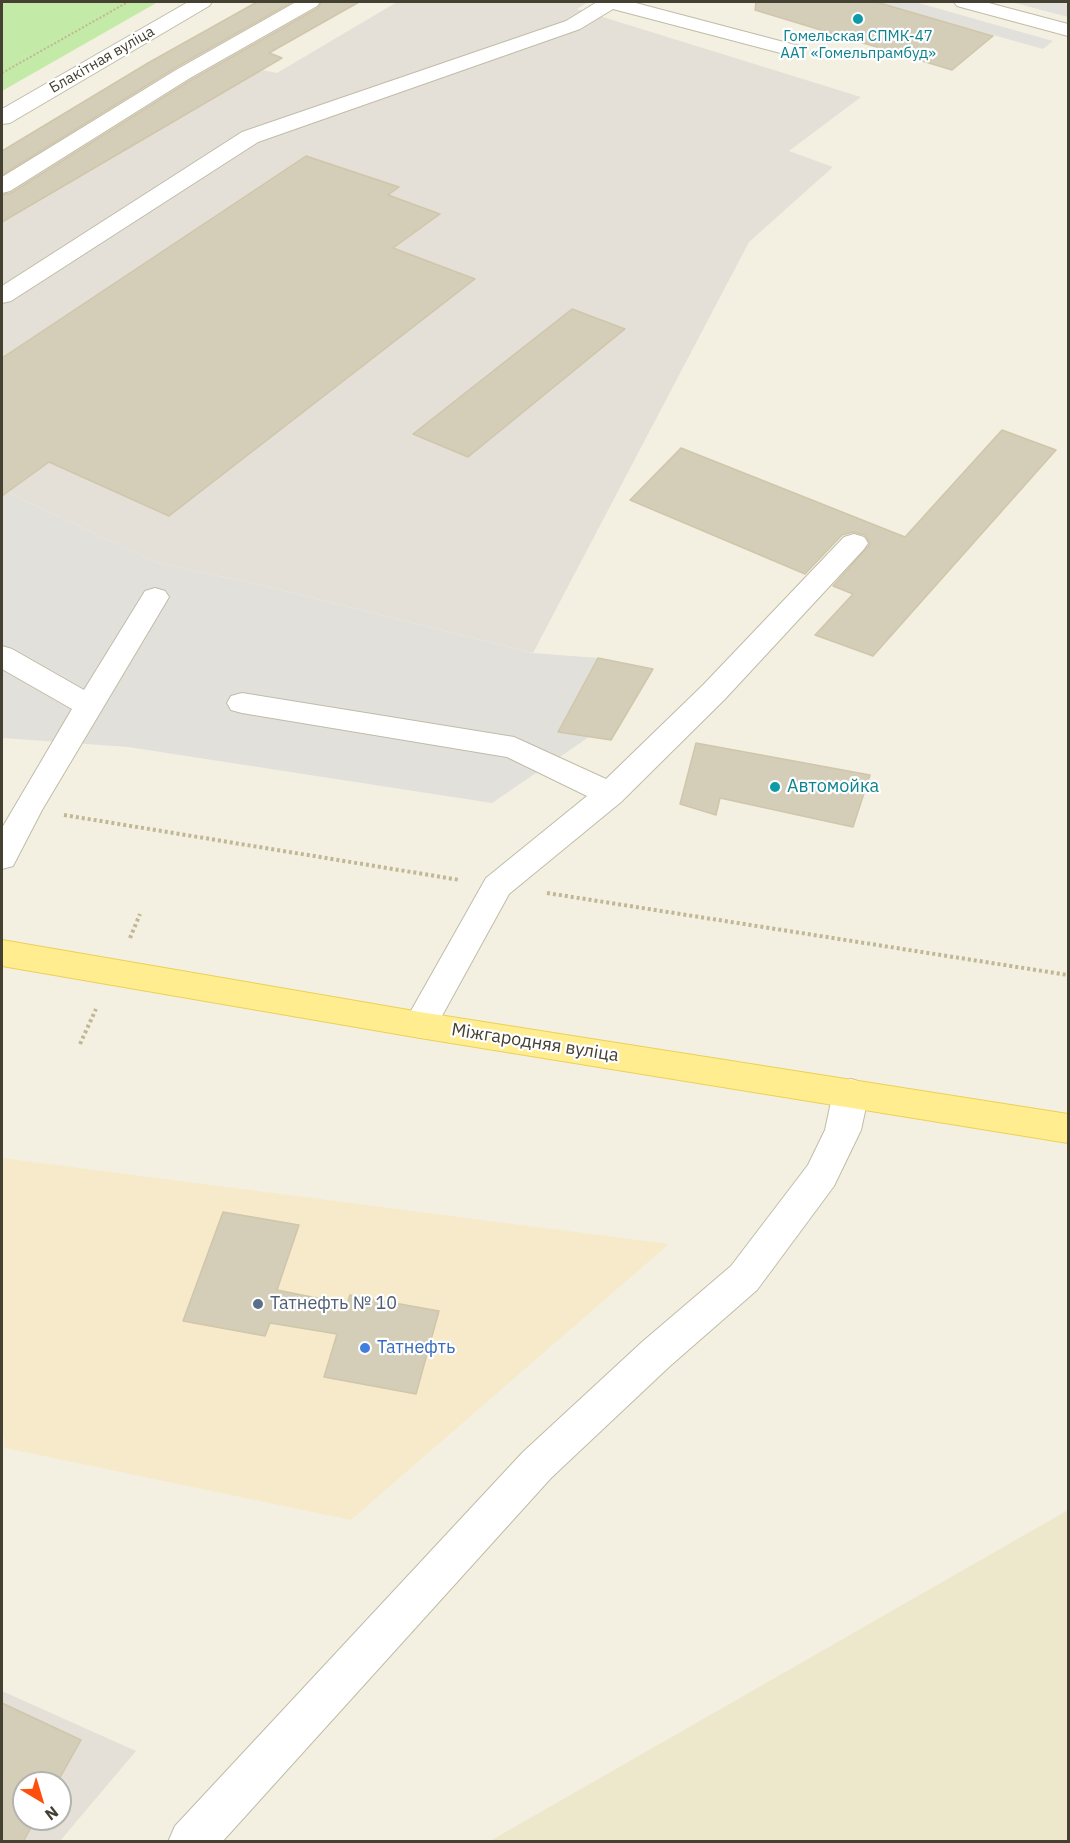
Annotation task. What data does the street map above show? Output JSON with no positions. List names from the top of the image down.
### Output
{
  "streets": {
    "main road": ["Міжгародняя вуліца"],
    "street": ["Блакітная вуліца"]
  },
  "places": [
    "Гомельская СПМК-47 ААТ «Гомельпрамбуд»",
    "Автомойка",
    "Татнефть № 10",
    "Татнефть"
  ],
  "north": "bottom right"
}
